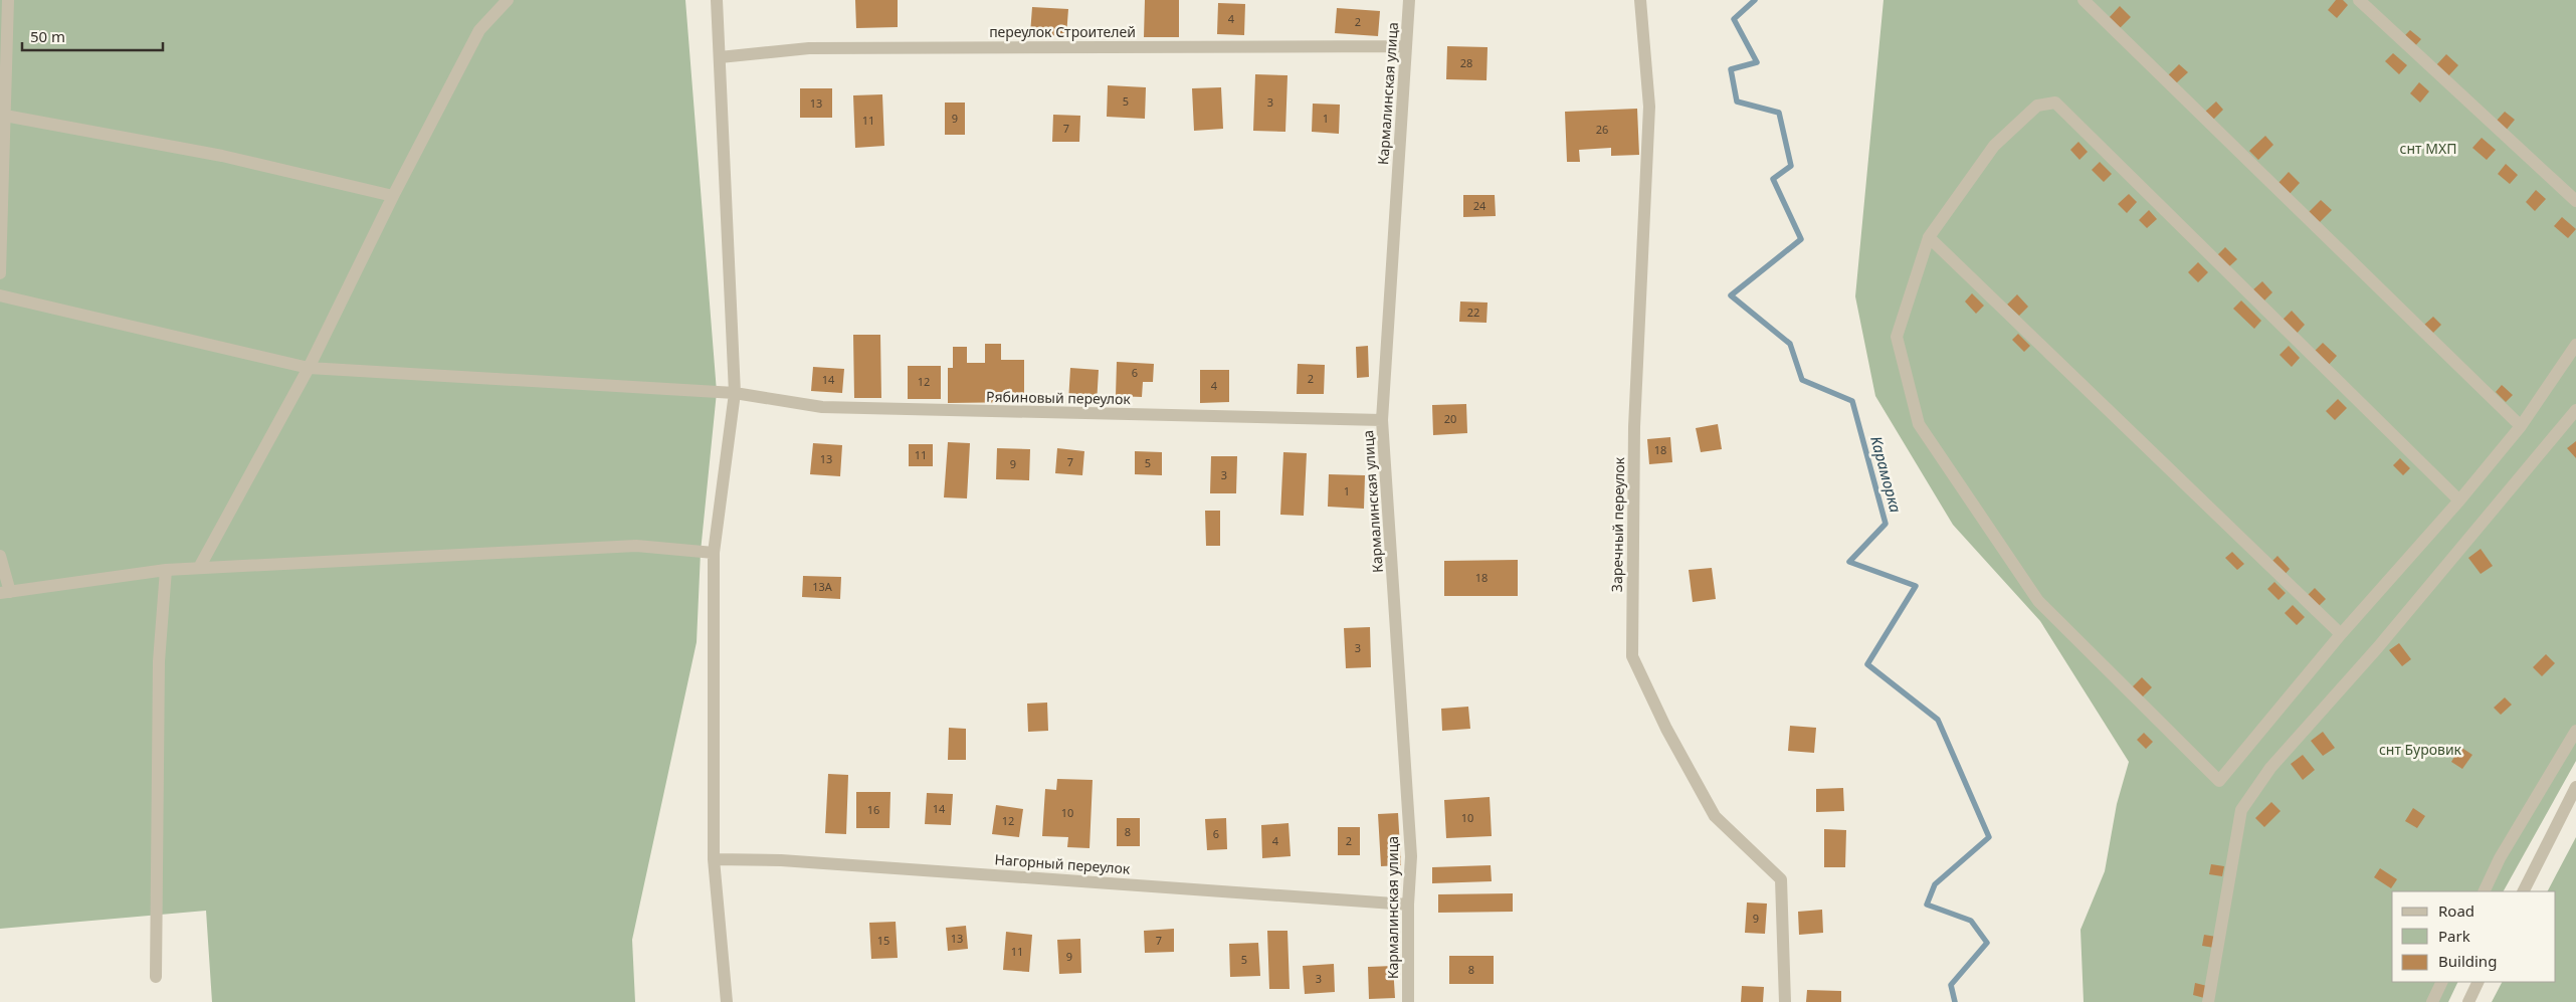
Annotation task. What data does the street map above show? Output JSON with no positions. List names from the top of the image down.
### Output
{
  "streets": {
    "street": [
      "переулок Строителей",
      "Кармалинская улица",
      "Рябиновый переулок",
      "Заречный переулок",
      "Нагорный переулок"
    ]
  },
  "crossings": [
    ["переулок Строителей", "Кармалинская улица"],
    ["Кармалинская улица", "Рябиновый переулок"],
    ["Кармалинская улица", "Нагорный переулок"]
  ],
  "water": ["Караморка"],
  "parks": ["снт МХП", "снт Буровик"],
  "house_numbers": [
    "4",
    "2",
    "28",
    "5",
    "3",
    "13",
    "9",
    "1",
    "11",
    "7",
    "26",
    "24",
    "22",
    "6",
    "2",
    "14",
    "12",
    "4",
    "20",
    "18",
    "11",
    "13",
    "7",
    "5",
    "9",
    "3",
    "1",
    "18",
    "13А",
    "3",
    "14",
    "16",
    "10",
    "10",
    "12",
    "8",
    "6",
    "4",
    "2",
    "9",
    "13",
    "15",
    "7",
    "11",
    "9",
    "5",
    "8",
    "3"
  ],
  "legend": ["Road", "Park", "Building"],
  "scale_bar": "50 m"
}
